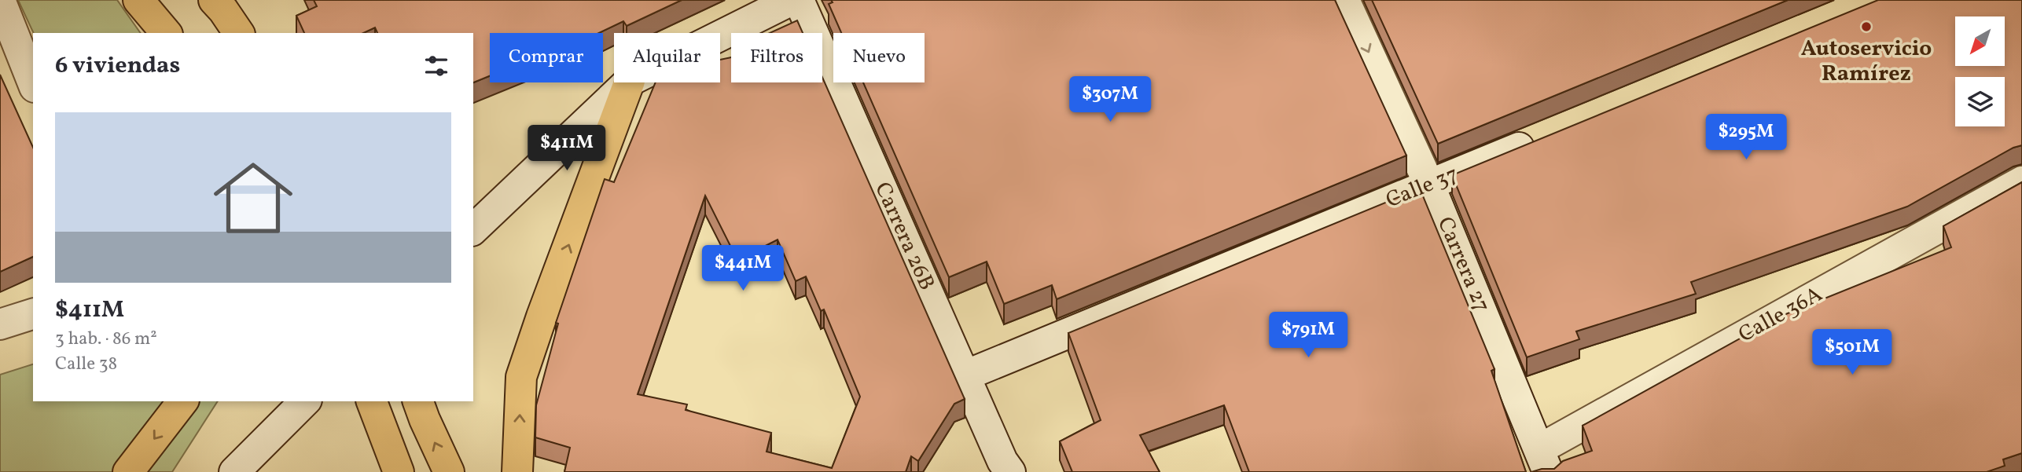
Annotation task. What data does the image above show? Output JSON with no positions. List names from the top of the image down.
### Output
{
  "streets": {
    "street": [
      "Calle 37",
      "Carrera 26B",
      "Carrera 27",
      "Calle 36A"
    ]
  },
  "crossings": [
    ["Calle 37", "Carrera 26B"],
    ["Calle 37", "Carrera 27"],
    ["Carrera 27", "Calle 36A"]
  ],
  "one_way": ["Carrera 27"],
  "places": ["Autoservicio Ramírez"],
  "north": "bottom left",
  "page": {
    "chip": [
      "Comprar",
      "Alquilar",
      "Filtros",
      "Nuevo"
    ],
    "heading": "6 viviendas",
    "price": [
      "$307M",
      "$295M",
      "$411M",
      "$441M",
      "$791M",
      "$501M"
    ],
    "list": [
      {
        "name": "$411M",
        "note": "3 hab. · 86 m² · Calle 38"
      }
    ]
  }
}
